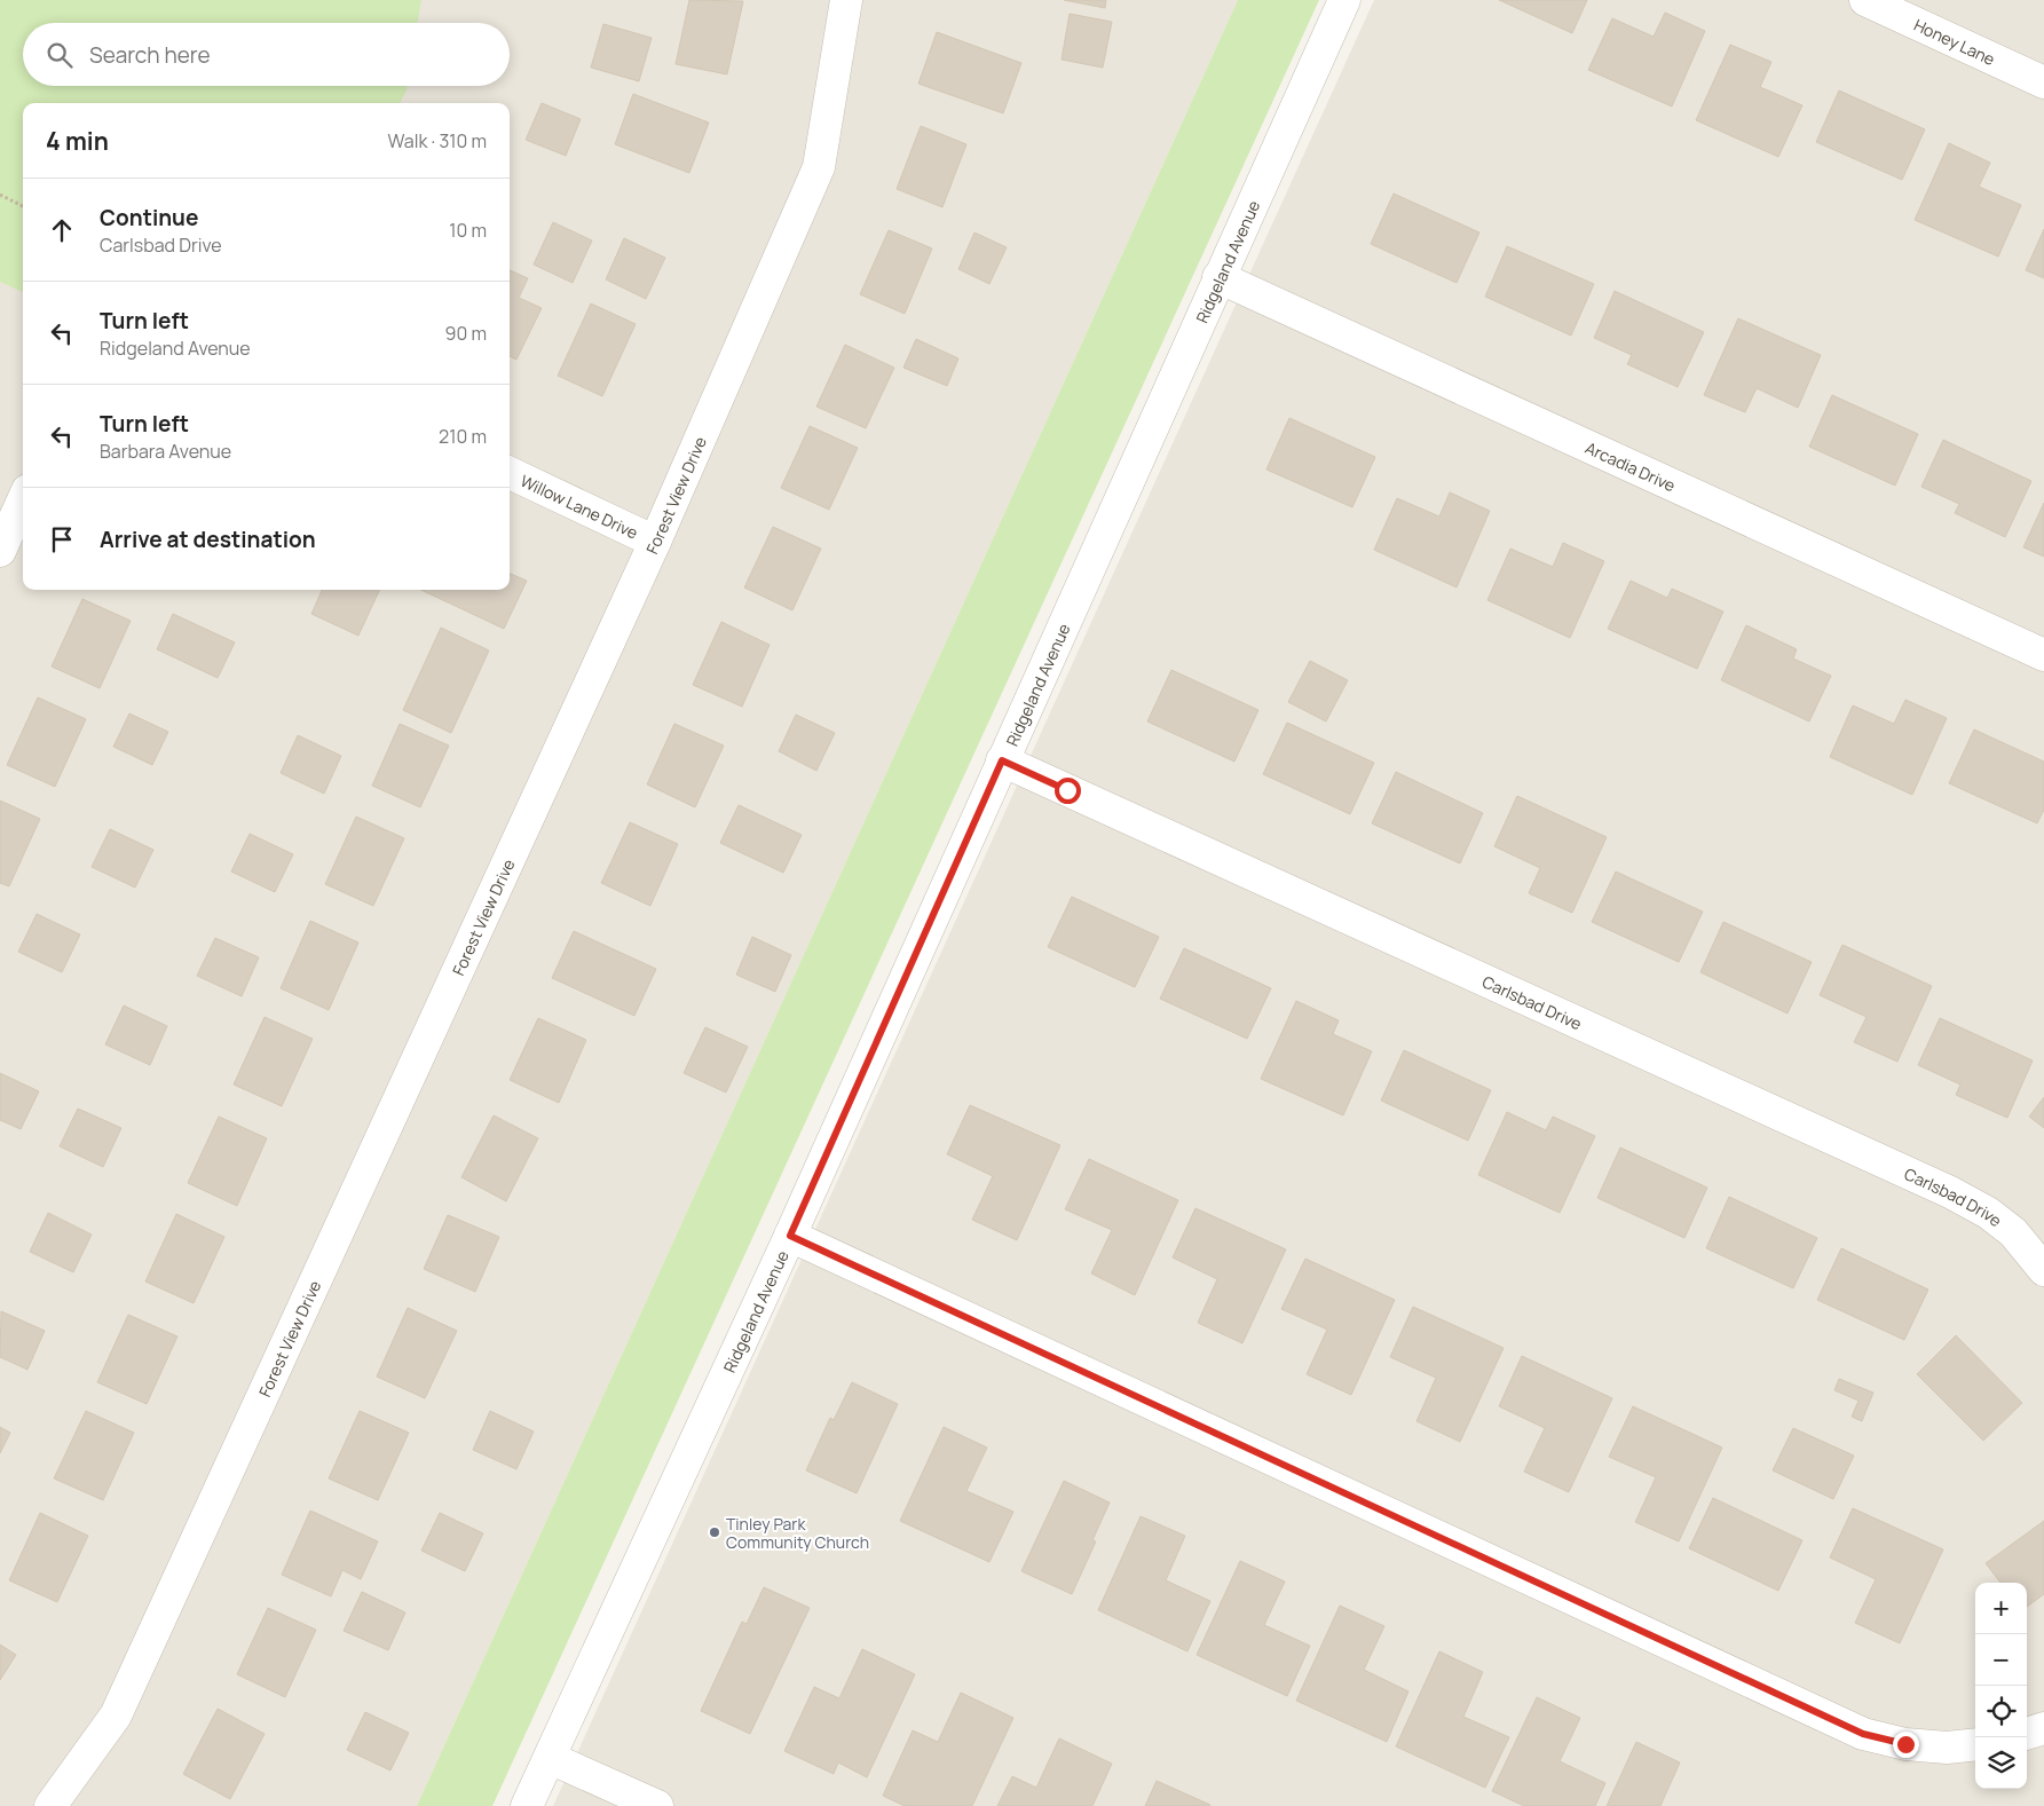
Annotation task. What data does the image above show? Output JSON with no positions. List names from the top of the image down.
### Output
{
  "streets": {
    "street": [
      "Honey Lane",
      "Ridgeland Avenue",
      "Arcadia Drive",
      "Forest View Drive",
      "Willow Lane Drive",
      "Carlsbad Drive"
    ]
  },
  "crossings": [
    ["Ridgeland Avenue", "Arcadia Drive"],
    ["Ridgeland Avenue", "Carlsbad Drive"],
    ["Forest View Drive", "Willow Lane Drive"]
  ],
  "places": ["Tinley Park Community Church"],
  "page": {
    "search": "Search here",
    "heading": ["4 min", "Walk · 310 m"],
    "list": [
      ["Continue", "Carlsbad Drive", "10 m"],
      ["Turn left", "Ridgeland Avenue", "90 m"],
      ["Turn left", "Barbara Avenue", "210 m"],
      "Arrive at destination"
    ],
    "map_buttons": ["+", "−"]
  }
}
